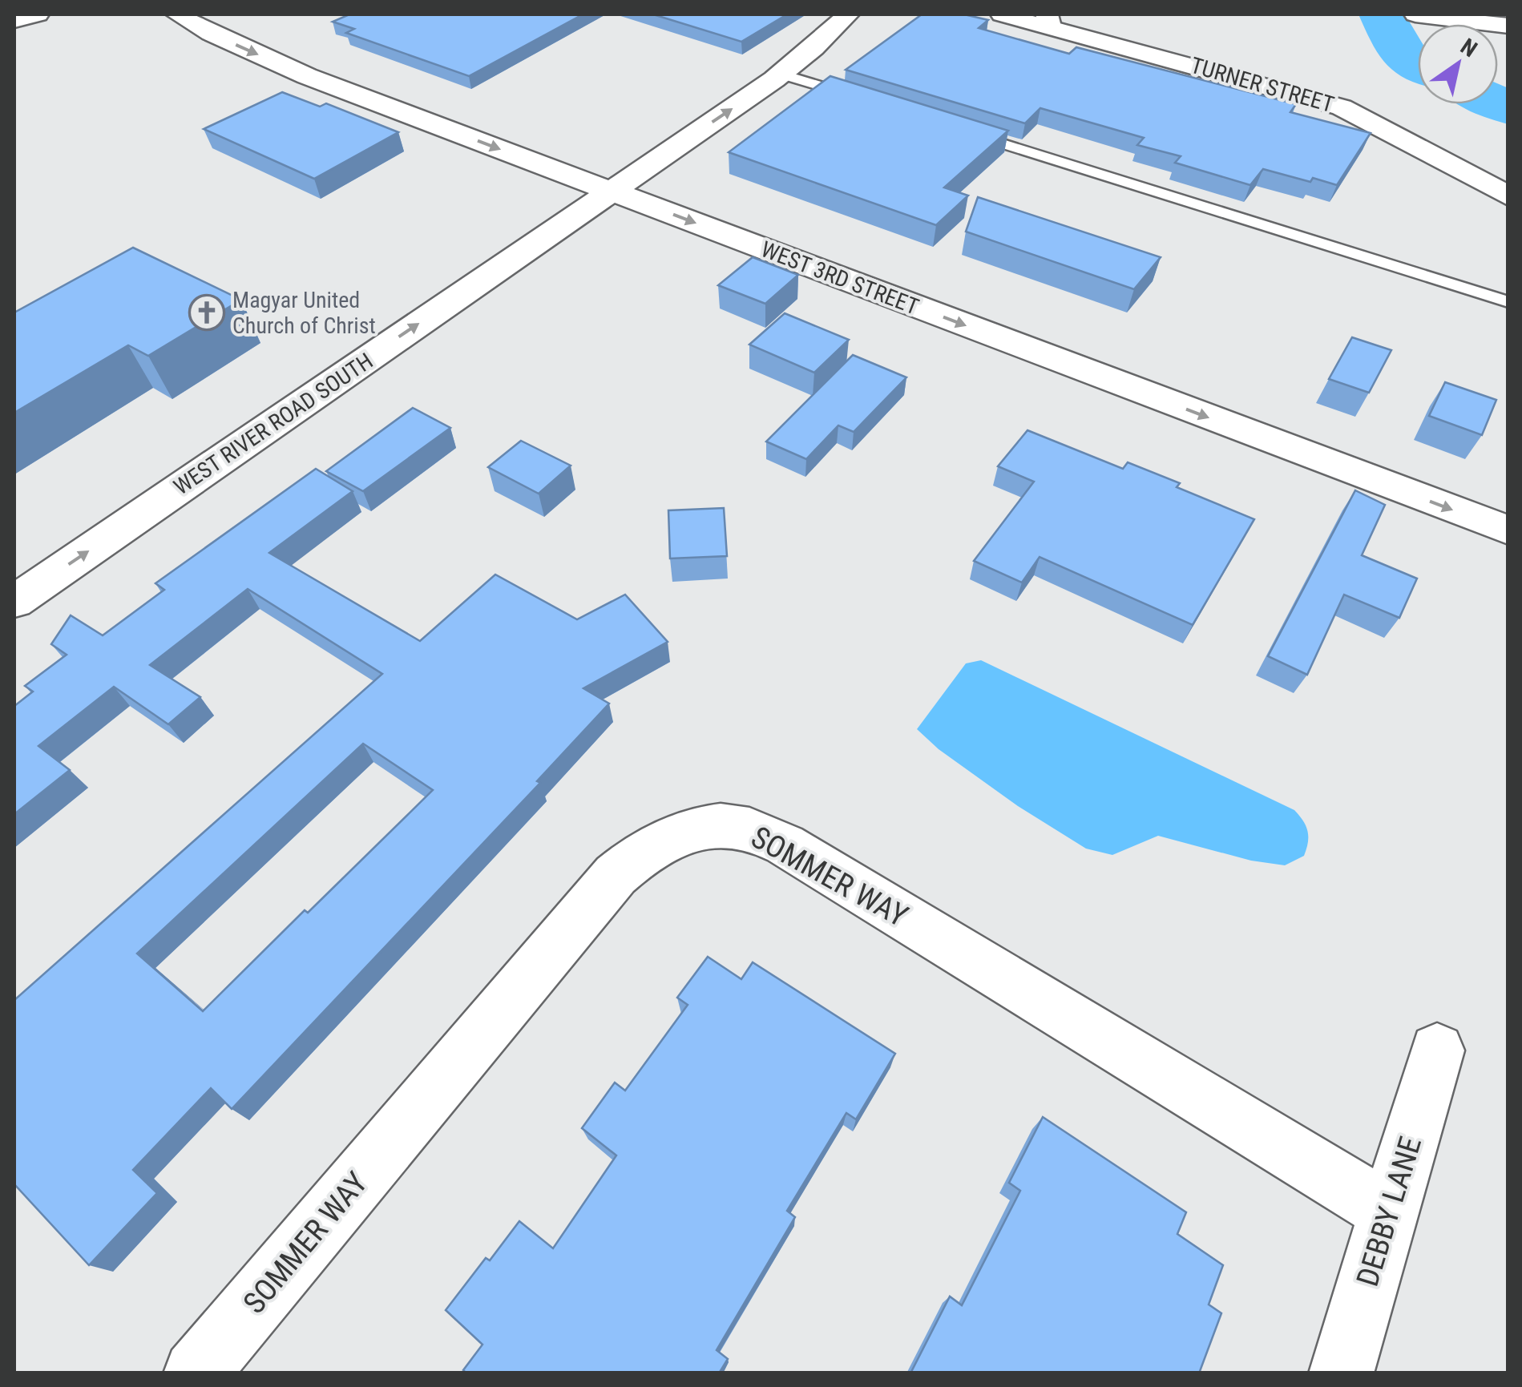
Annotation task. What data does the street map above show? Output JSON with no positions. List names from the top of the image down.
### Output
{
  "streets": {
    "main road": [
      "TURNER STREET",
      "WEST 3RD STREET",
      "WEST RIVER ROAD SOUTH",
      "SOMMER WAY",
      "DEBBY LANE"
    ]
  },
  "crossings": [
    ["WEST 3RD STREET", "WEST RIVER ROAD SOUTH"],
    ["SOMMER WAY", "DEBBY LANE"]
  ],
  "one_way": ["WEST 3RD STREET", "WEST RIVER ROAD SOUTH"],
  "places": {
    "church": ["Magyar United Church of Christ"]
  },
  "north": "top right"
}
